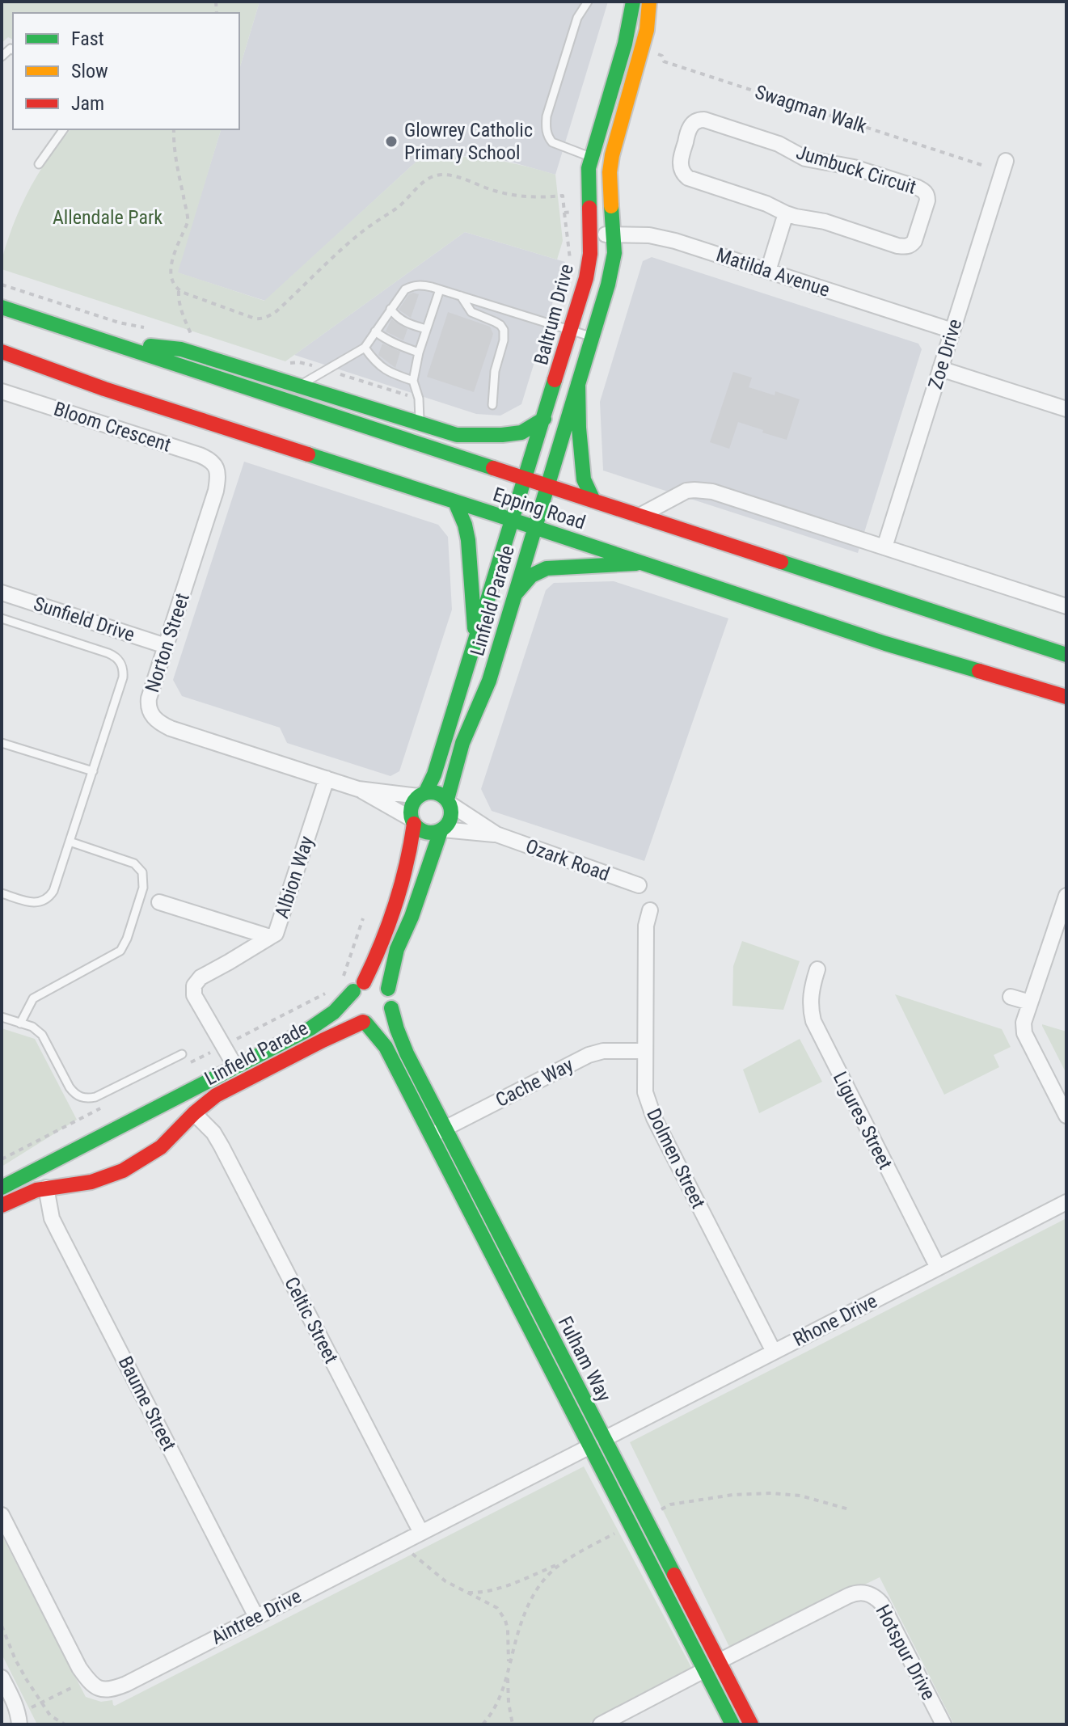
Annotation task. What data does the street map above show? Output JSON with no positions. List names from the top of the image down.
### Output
{
  "streets": {
    "street": [
      "Jumbuck Circuit",
      "Matilda Avenue",
      "Baltrum Drive",
      "Zoe Drive",
      "Bloom Crescent",
      "Epping Road",
      "Linfield Parade",
      "Sunfield Drive",
      "Norton Street",
      "Ozark Road",
      "Albion Way",
      "Cache Way",
      "Ligures Street",
      "Dolmen Street",
      "Celtic Street",
      "Rhone Drive",
      "Fulham Way",
      "Baume Street",
      "Aintree Drive",
      "Hotspur Drive"
    ],
    "path": ["Swagman Walk"]
  },
  "crossings": [
    ["Matilda Avenue", "Baltrum Drive"],
    ["Matilda Avenue", "Zoe Drive"],
    ["Baltrum Drive", "Epping Road"],
    ["Baltrum Drive", "Linfield Parade"],
    ["Bloom Crescent", "Norton Street"],
    ["Epping Road", "Linfield Parade"],
    ["Linfield Parade", "Norton Street"],
    ["Linfield Parade", "Celtic Street"],
    ["Linfield Parade", "Fulham Way"],
    ["Linfield Parade", "Baume Street"],
    ["Sunfield Drive", "Norton Street"],
    ["Norton Street", "Albion Way"],
    ["Cache Way", "Dolmen Street"],
    ["Cache Way", "Fulham Way"],
    ["Ligures Street", "Rhone Drive"],
    ["Dolmen Street", "Rhone Drive"],
    ["Celtic Street", "Aintree Drive"],
    ["Rhone Drive", "Fulham Way"],
    ["Fulham Way", "Aintree Drive"],
    ["Fulham Way", "Hotspur Drive"],
    ["Baume Street", "Aintree Drive"]
  ],
  "parks": ["Allendale Park"],
  "places": ["Glowrey Catholic Primary School"],
  "legend": ["Fast", "Slow", "Jam"]
}
